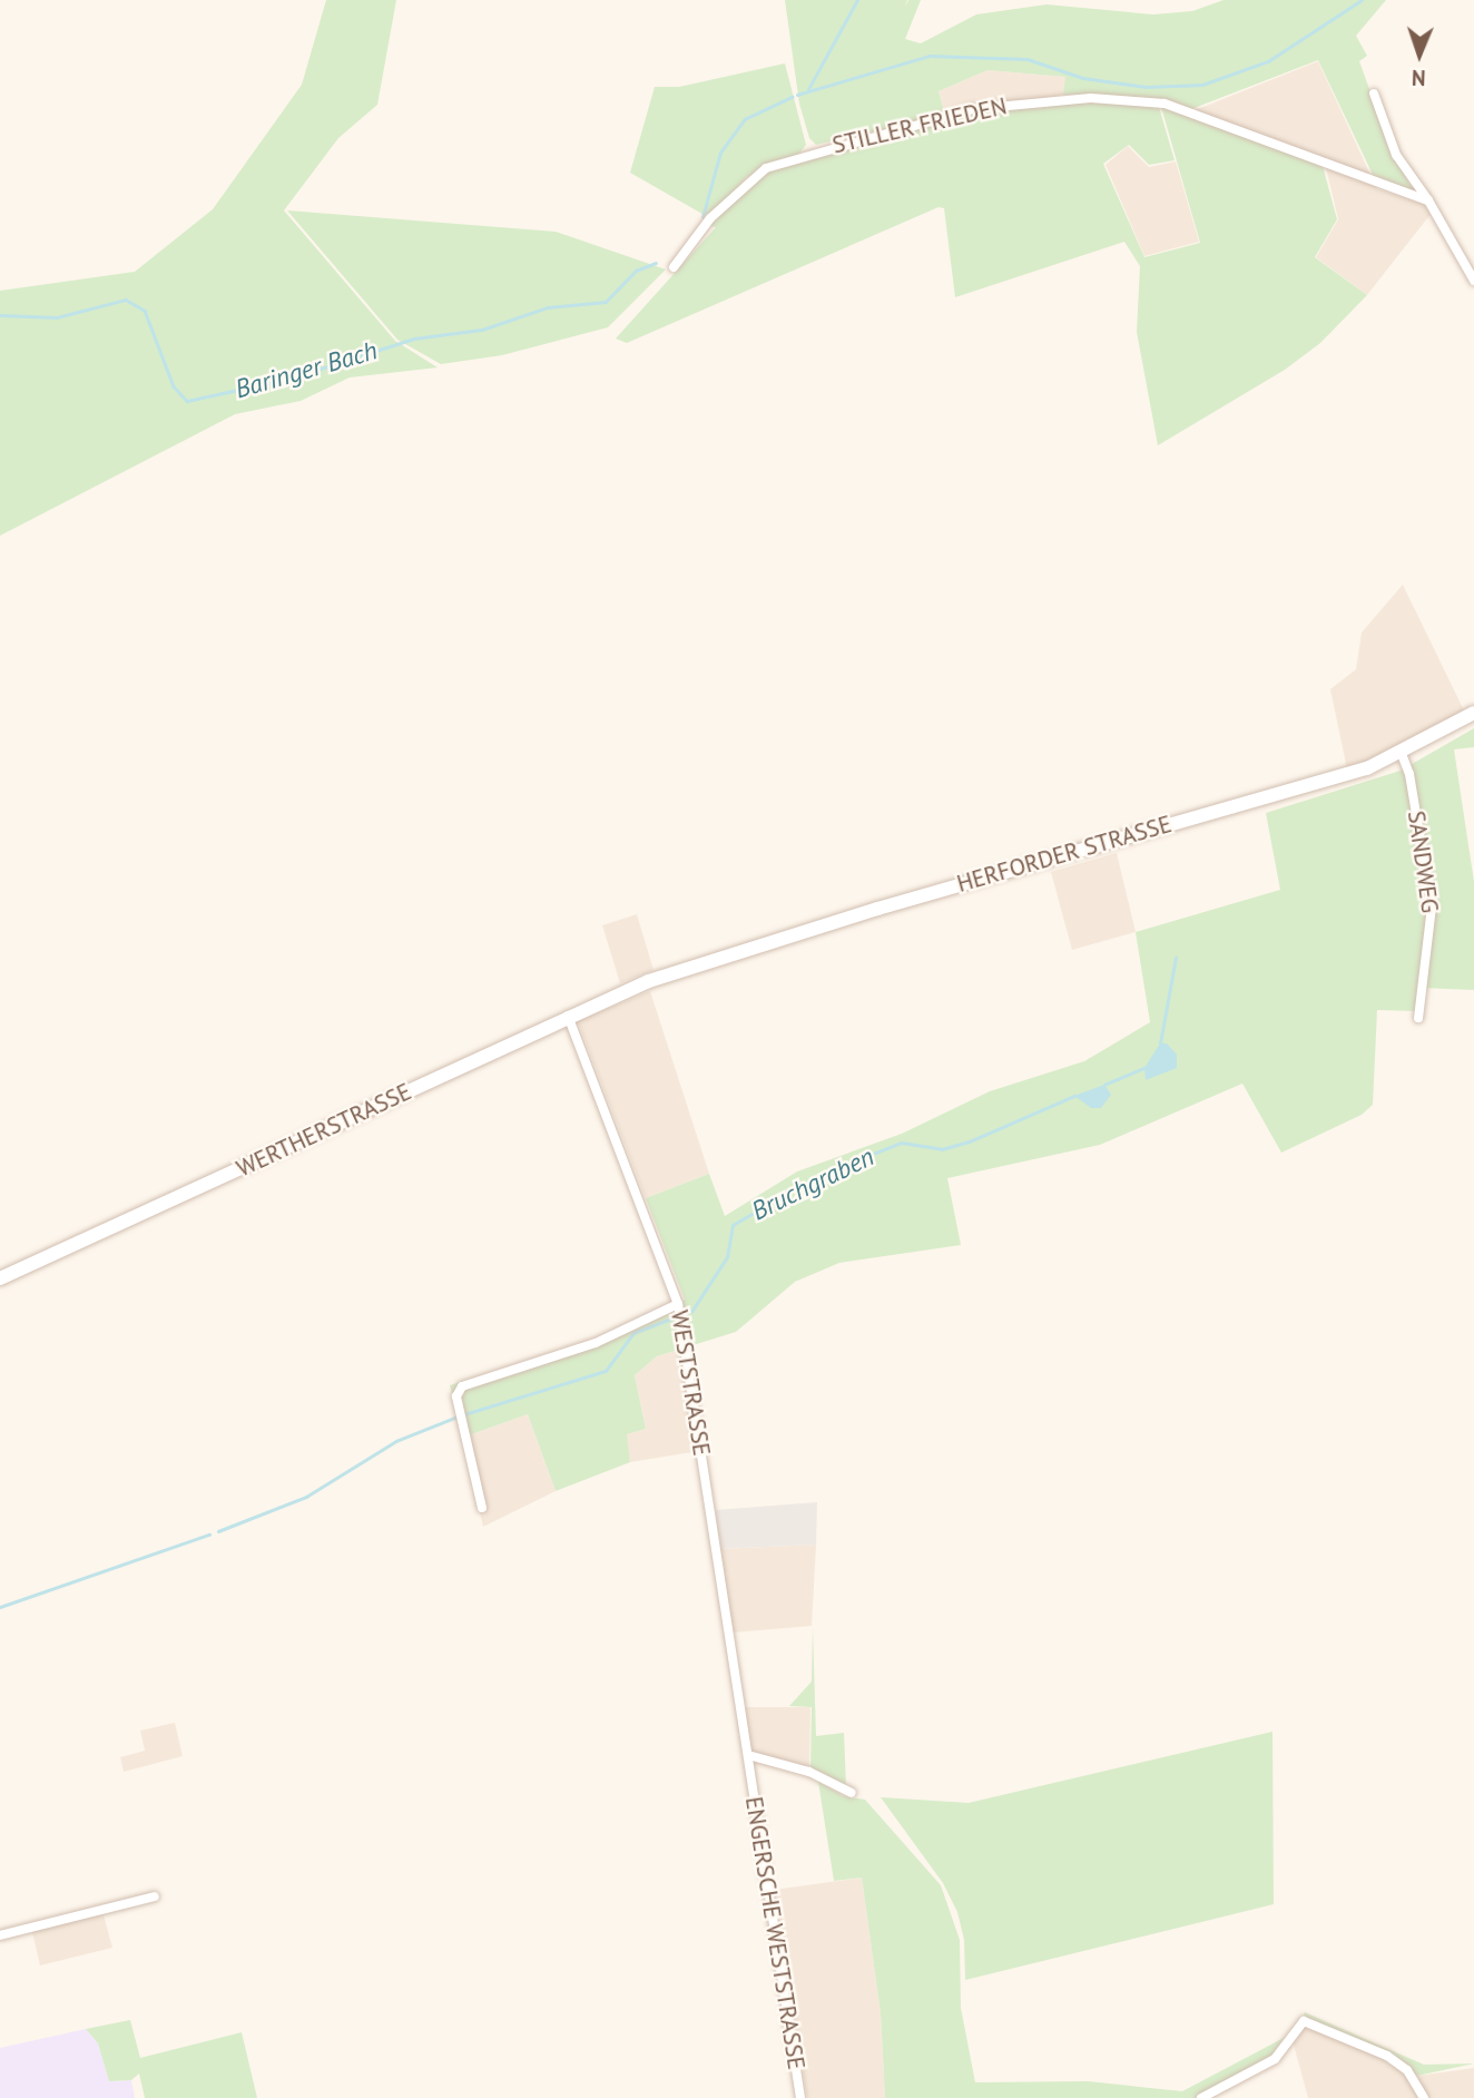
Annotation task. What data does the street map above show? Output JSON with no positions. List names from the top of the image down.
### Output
{
  "streets": {
    "main road": ["HERFORDER STRASSE", "WERTHERSTRASSE"],
    "street": [
      "STILLER FRIEDEN",
      "SANDWEG",
      "WESTSTRASSE",
      "ENGERSCHE WESTSTRASSE"
    ]
  },
  "crossings": [
    ["HERFORDER STRASSE", "SANDWEG"],
    ["HERFORDER STRASSE", "WERTHERSTRASSE"],
    ["WERTHERSTRASSE", "WESTSTRASSE"],
    ["WESTSTRASSE", "ENGERSCHE WESTSTRASSE"]
  ],
  "water": ["Baringer Bach", "Bruchgraben"],
  "north": "bottom"
}
